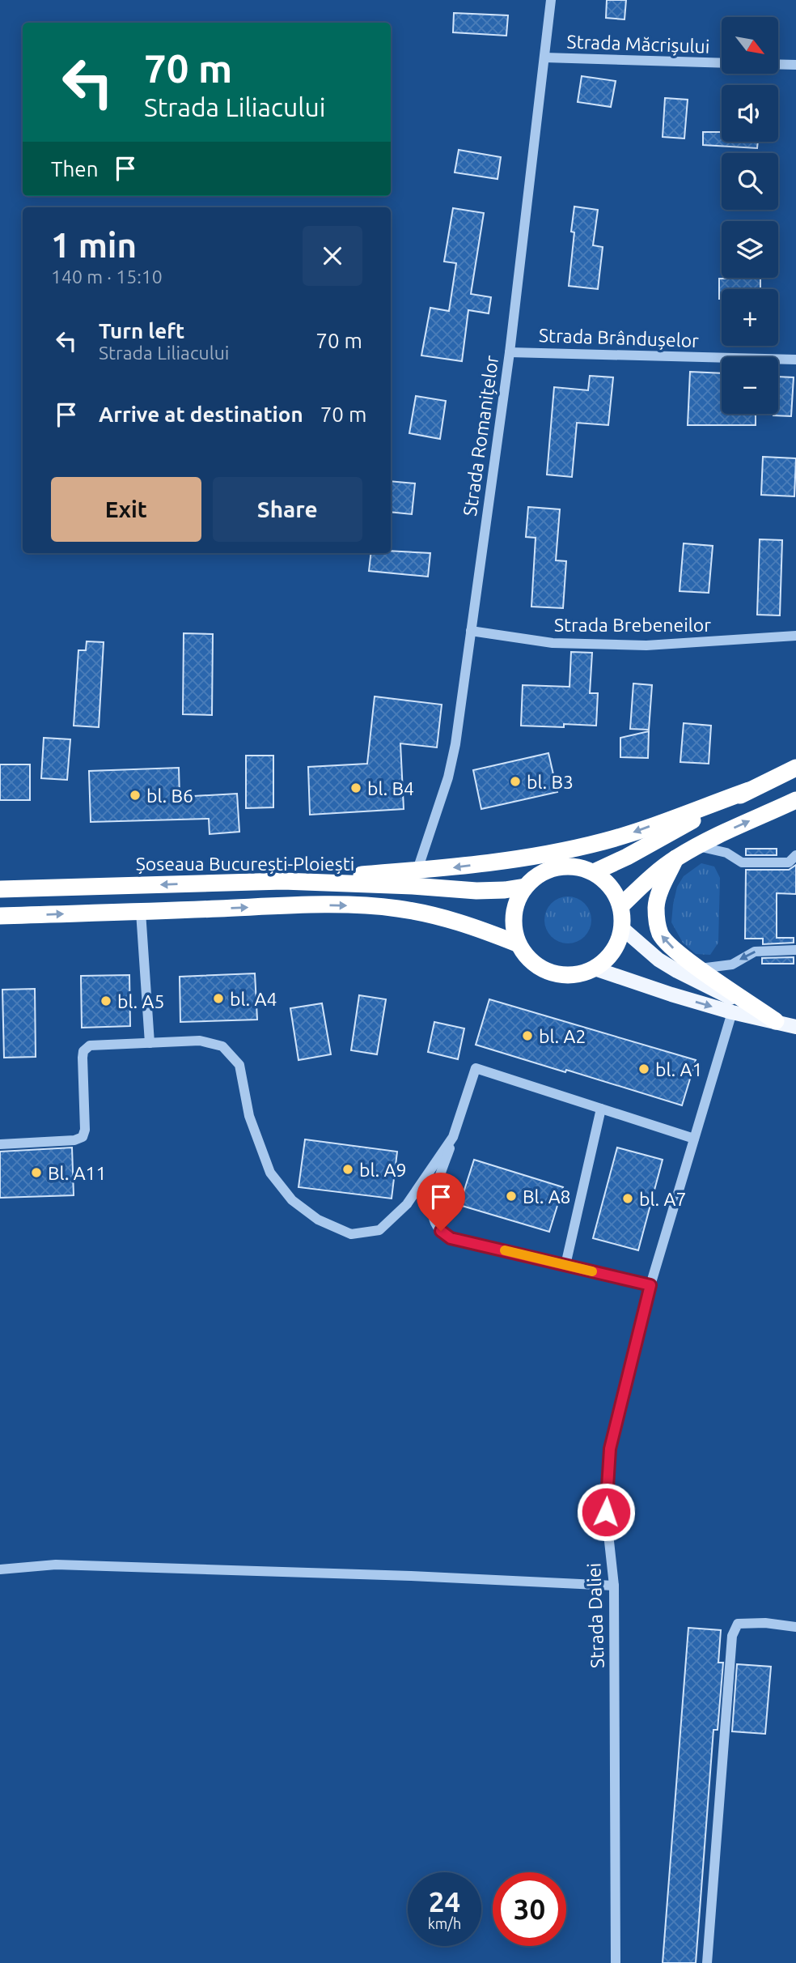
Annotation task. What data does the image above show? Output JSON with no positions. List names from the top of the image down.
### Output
{
  "streets": {
    "highway": ["Șoseaua București-Ploiești"],
    "street": [
      "Strada Măcrișului",
      "Strada Brândușelor",
      "Strada Romanițelor",
      "Strada Brebeneilor",
      "Strada Daliei"
    ]
  },
  "crossings": [
    ["Strada Măcrișului", "Strada Romanițelor"],
    ["Strada Brândușelor", "Strada Romanițelor"],
    ["Strada Romanițelor", "Strada Brebeneilor"]
  ],
  "places": [
    "bl. B3",
    "bl. B4",
    "bl. B6",
    "bl. A4",
    "bl. A5",
    "bl. A2",
    "bl. A1",
    "bl. A9",
    "Bl. A11",
    "Bl. A8",
    "bl. A7"
  ],
  "north": "bottom right",
  "page": {
    "map_buttons": ["+", "−"],
    "turn": ["70 m", "Strada Liliacului"],
    "then": "Then",
    "heading": ["1 min", "140 m · 15:10"],
    "list": [
      {
        "name": "Turn left",
        "note": "Strada Liliacului",
        "value": "70 m"
      },
      {
        "name": "Arrive at destination",
        "value": "70 m"
      }
    ],
    "buttons": ["Exit", "Share"],
    "speed": "24 km/h",
    "limit": "30"
  }
}
